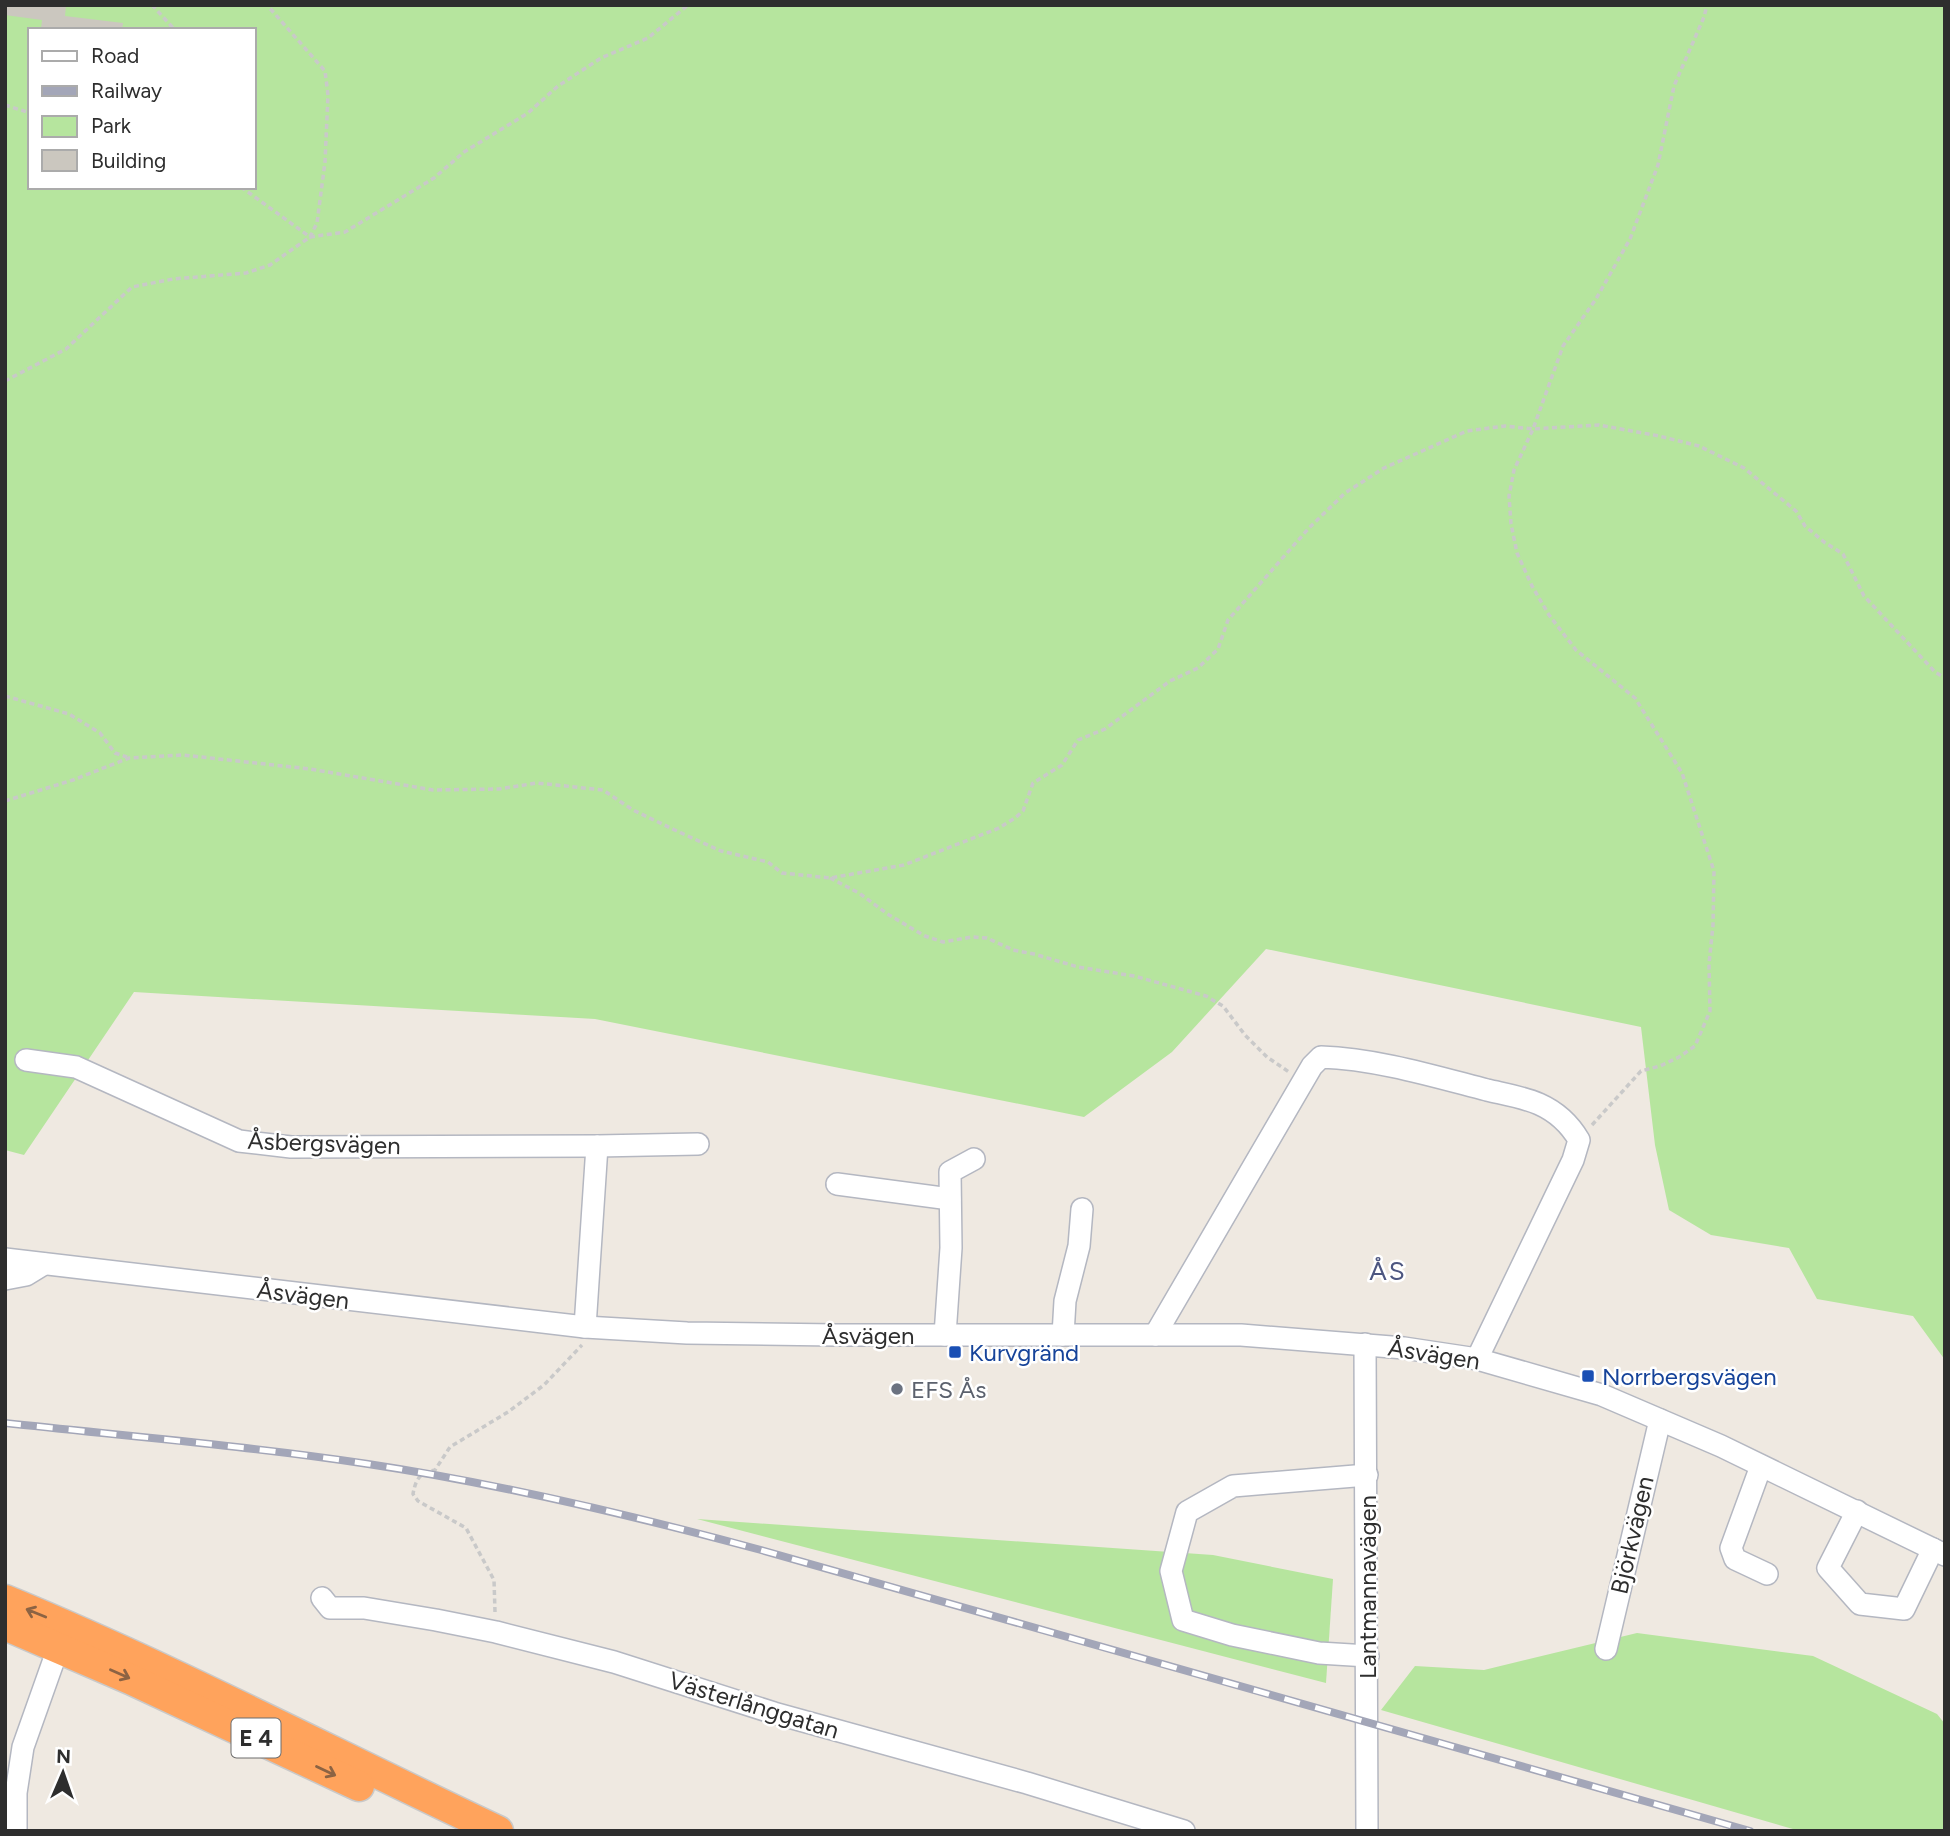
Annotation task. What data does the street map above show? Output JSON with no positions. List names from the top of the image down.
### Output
{
  "streets": {
    "highway": ["E 4"],
    "street": [
      "Åsbergsvägen",
      "Åsvägen",
      "Björkvägen",
      "Lantmannavägen",
      "Västerlånggatan"
    ]
  },
  "crossings": [
    ["Åsvägen", "Björkvägen"],
    ["Åsvägen", "Lantmannavägen"]
  ],
  "districts": ["ÅS"],
  "places": {
    "transit": ["Kurvgränd", "Norrbergsvägen"],
    "other": ["EFS Ås"]
  },
  "legend": [
    "Road",
    "Railway",
    "Park",
    "Building"
  ],
  "north": "top"
}
